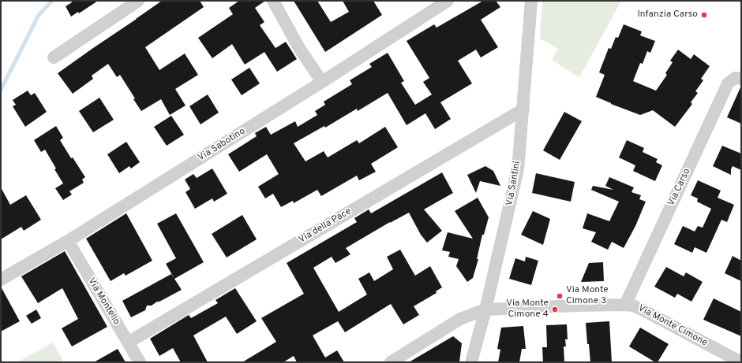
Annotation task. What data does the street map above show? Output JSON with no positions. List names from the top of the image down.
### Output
{
  "streets": {
    "street": [
      "Via Sabotino",
      "Via Santini",
      "Via Carso",
      "Via della Pace",
      "Via Montello",
      "Via Monte Cimone"
    ]
  },
  "crossings": [
    ["Via Sabotino", "Via Montello"],
    ["Via Santini", "Via della Pace"],
    ["Via Santini", "Via Monte Cimone"],
    ["Via Carso", "Via Monte Cimone"],
    ["Via della Pace", "Via Montello"]
  ],
  "places": ["Infanzia Carso", "Via Monte Cimone 3", "Via Monte Cimone 4"]
}
